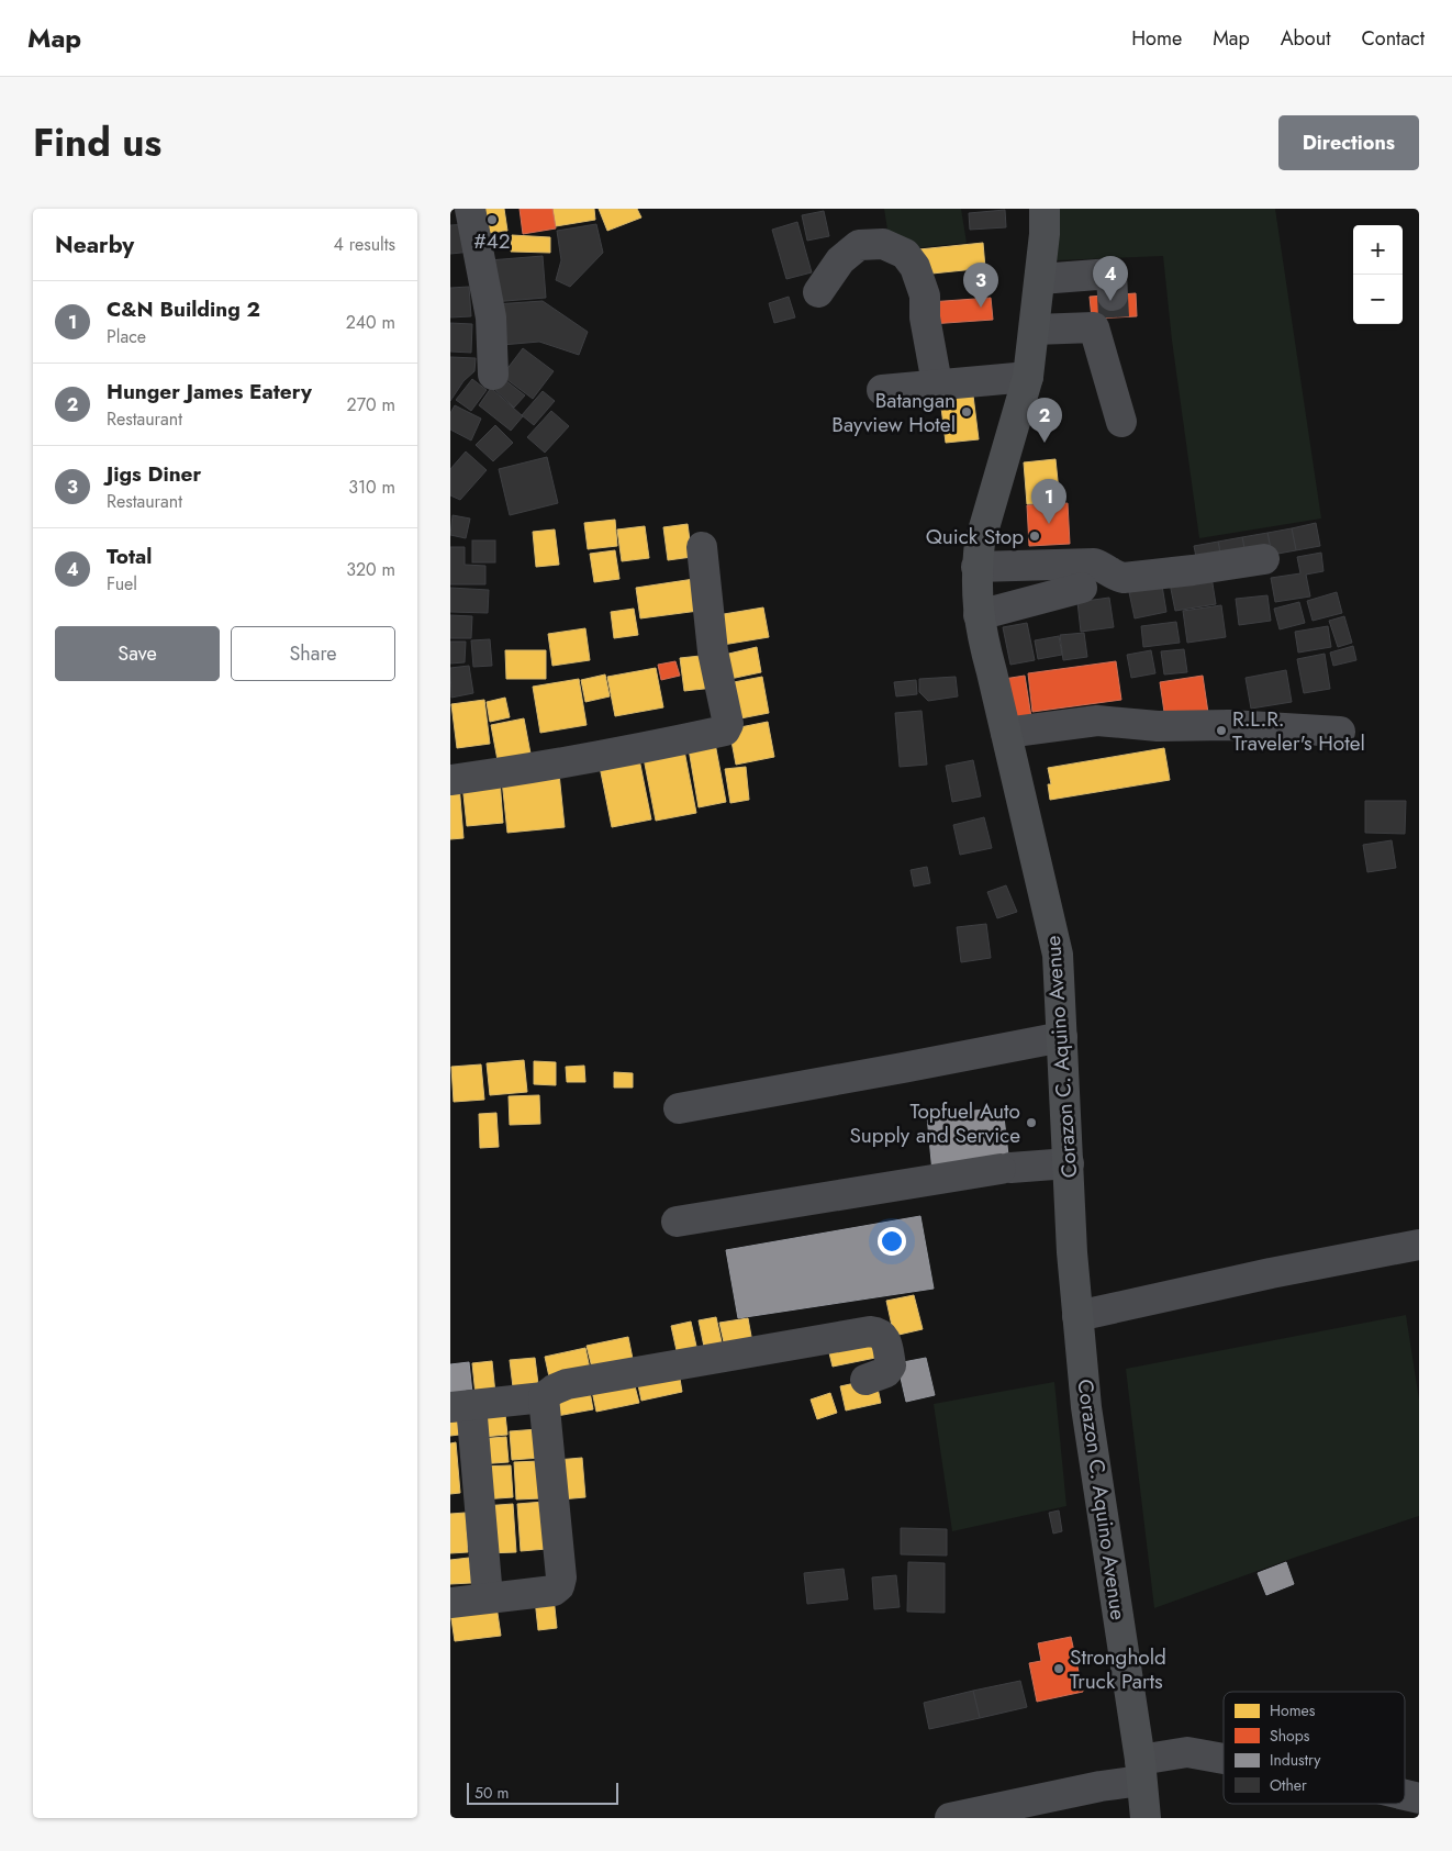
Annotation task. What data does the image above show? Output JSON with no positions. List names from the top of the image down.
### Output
{
  "streets": {
    "main road": ["Corazon C. Aquino Avenue"]
  },
  "places": [
    "#42",
    "Batangan Bayview Hotel",
    "Quick Stop",
    "R.L.R. Traveler's Hotel",
    "Topfuel Auto Supply and Service",
    "Stronghold Truck Parts"
  ],
  "legend": [
    "Homes",
    "Shops",
    "Industry",
    "Other"
  ],
  "scale_bar": "50 m",
  "page": {
    "header": "Map",
    "nav": [
      "Home",
      "Map",
      "About",
      "Contact"
    ],
    "title": "Find us",
    "buttons": [
      "Directions",
      ["Save", "Share"]
    ],
    "heading": ["Nearby", "4 results"],
    "map_buttons": ["+", "−"],
    "pins": [
      "4",
      "3",
      "2",
      "1"
    ],
    "list": [
      {
        "mark": "1",
        "name": "C&N Building 2",
        "note": "Place",
        "value": "240 m"
      },
      {
        "mark": "2",
        "name": "Hunger James Eatery",
        "note": "Restaurant",
        "value": "270 m"
      },
      {
        "mark": "3",
        "name": "Jigs Diner",
        "note": "Restaurant",
        "value": "310 m"
      },
      {
        "mark": "4",
        "name": "Total",
        "note": "Fuel",
        "value": "320 m"
      }
    ],
    "scale": "50 m"
  }
}
